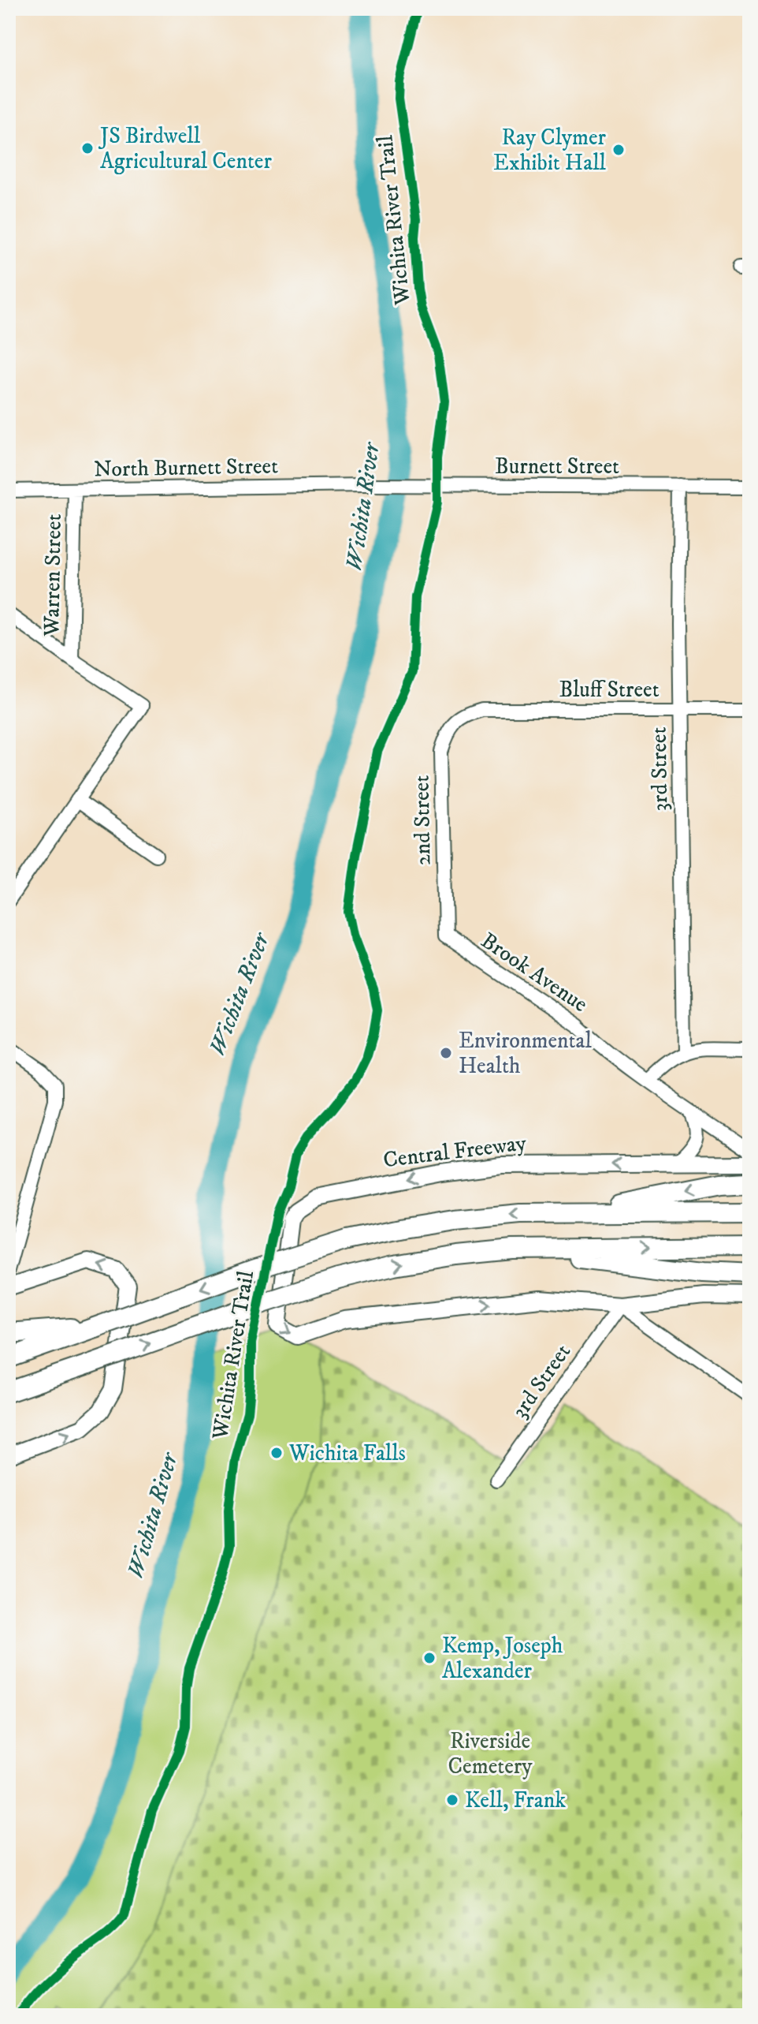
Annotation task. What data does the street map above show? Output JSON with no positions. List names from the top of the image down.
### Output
{
  "streets": {
    "main road": ["Central Freeway"],
    "street": [
      "Burnett Street",
      "North Burnett Street",
      "Warren Street",
      "Bluff Street",
      "3rd Street",
      "2nd Street",
      "Brook Avenue"
    ],
    "cycle path": ["Wichita River Trail"]
  },
  "crossings": [
    ["Burnett Street", "North Burnett Street"],
    ["Burnett Street", "3rd Street"],
    ["North Burnett Street", "Warren Street"],
    ["Bluff Street", "3rd Street"],
    ["Bluff Street", "2nd Street"],
    ["3rd Street", "Central Freeway"],
    ["2nd Street", "Brook Avenue"]
  ],
  "water": ["Wichita River"],
  "parks": ["Riverside Cemetery"],
  "places": [
    "JS Birdwell Agricultural Center",
    "Ray Clymer Exhibit Hall",
    "Environmental Health",
    "Wichita Falls",
    "Kemp, Joseph Alexander",
    "Kell, Frank"
  ]
}
